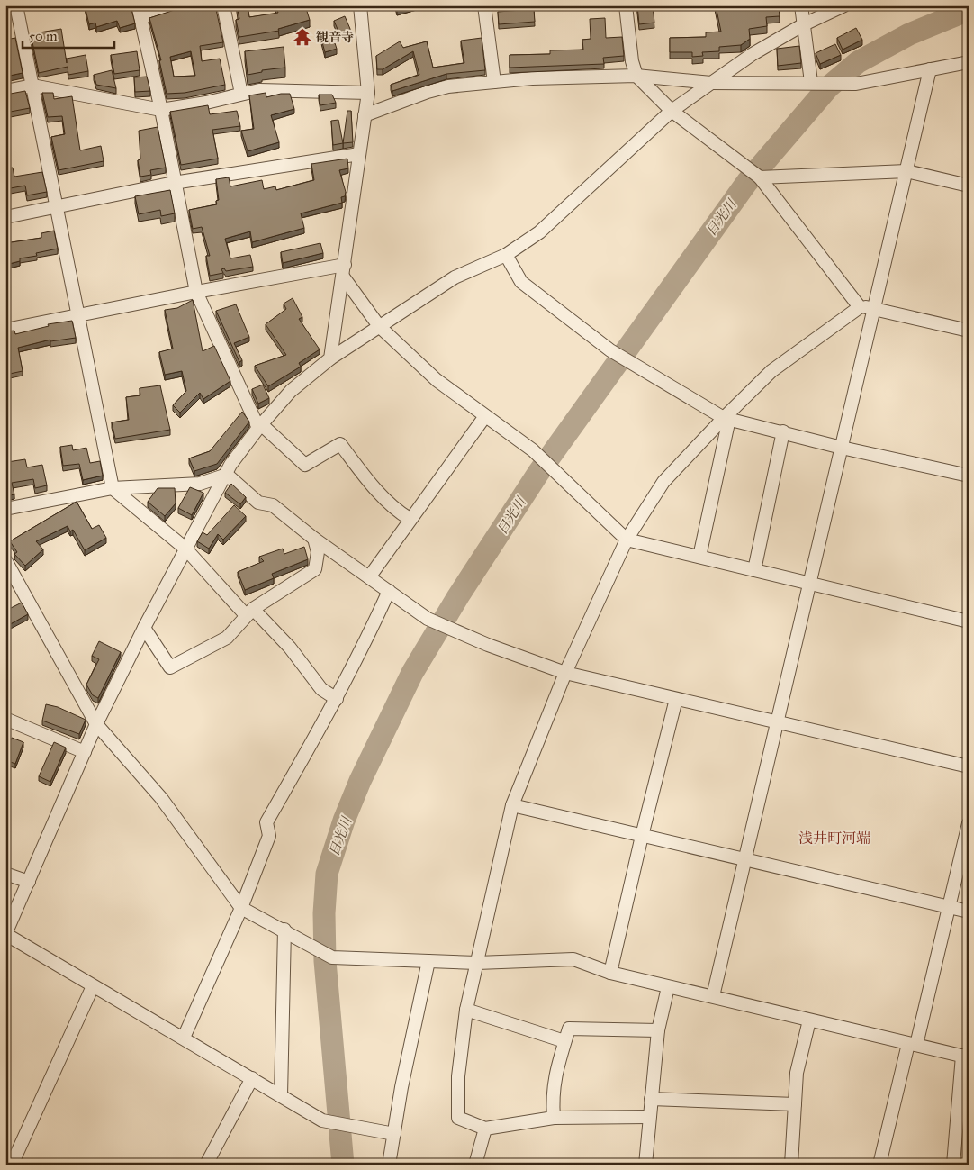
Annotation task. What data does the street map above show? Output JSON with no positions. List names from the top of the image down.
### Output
{
  "districts": ["浅井町河端"],
  "water": ["日光川"],
  "places": {
    "temple": ["観音寺"]
  },
  "scale_bar": "50 m"
}
